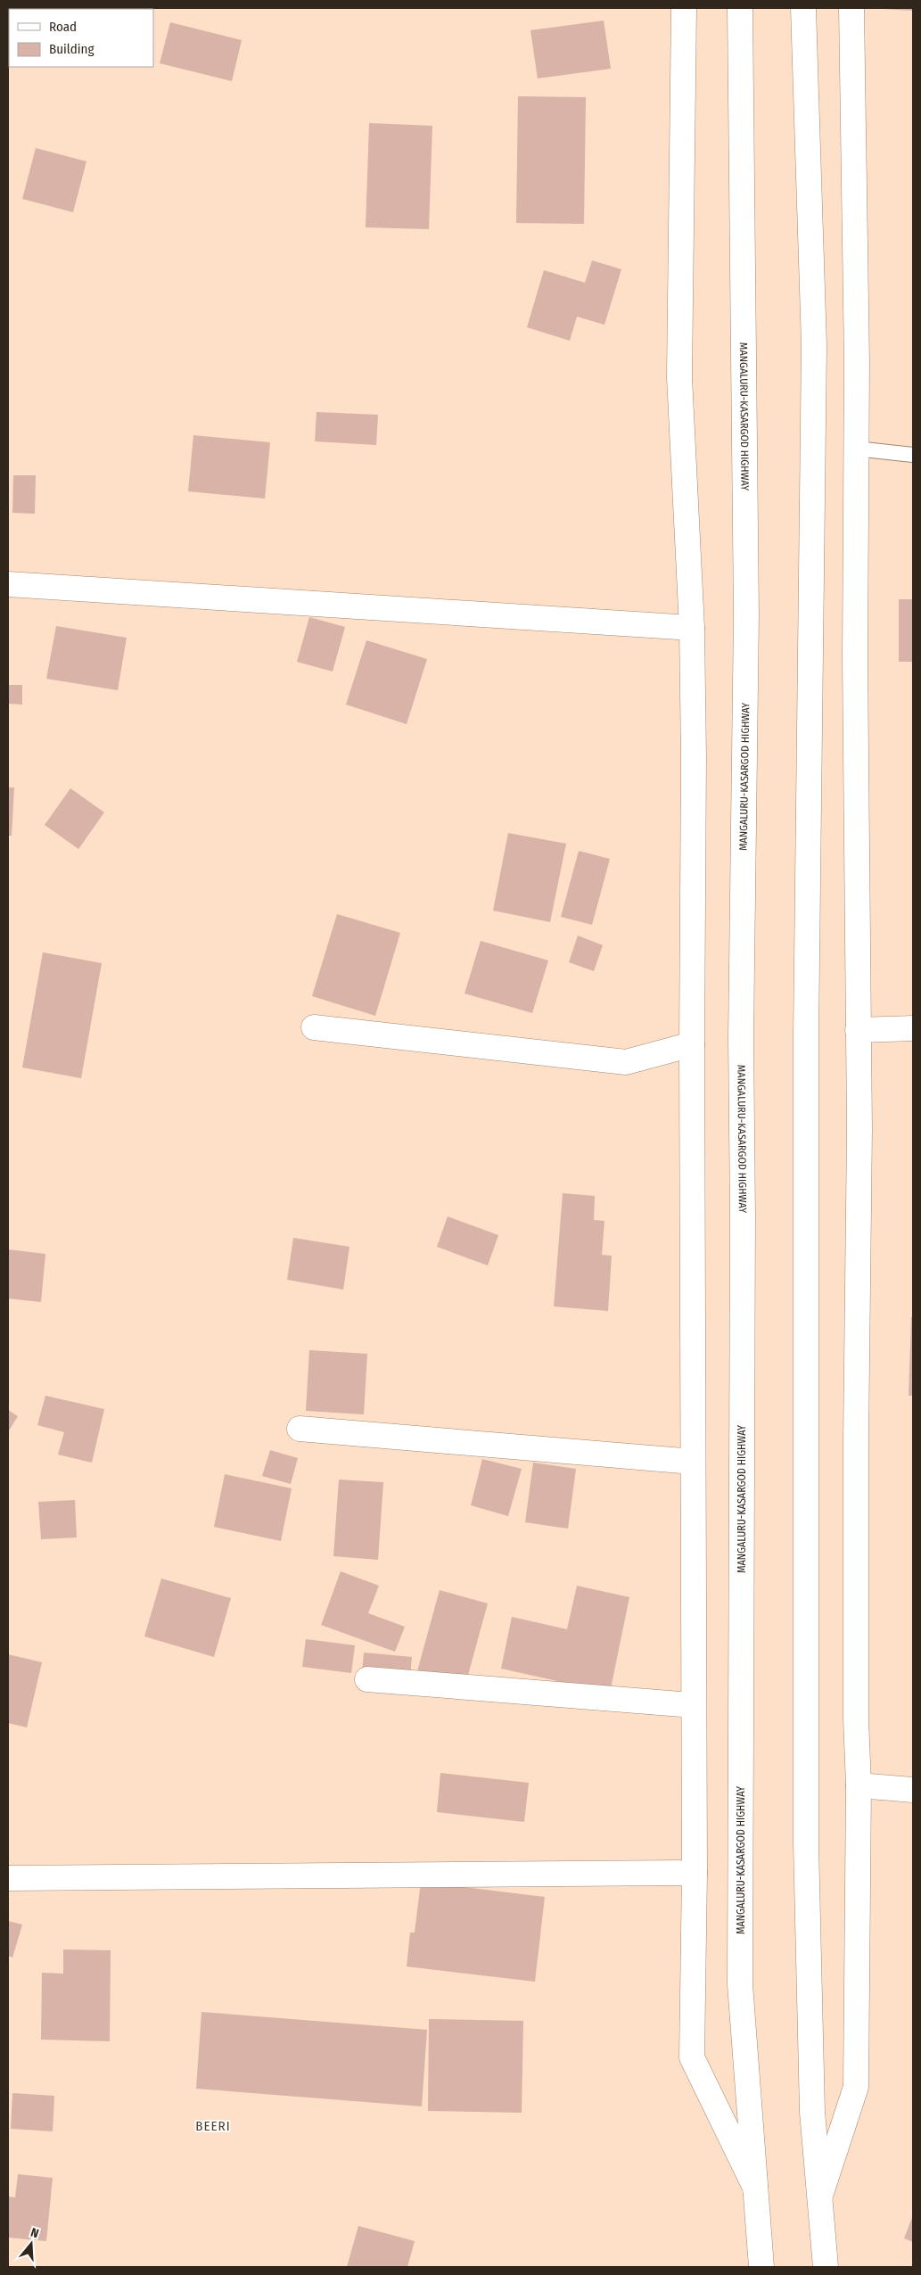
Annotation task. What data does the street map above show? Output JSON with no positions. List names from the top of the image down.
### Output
{
  "streets": {
    "main road": ["MANGALURU-KASARGOD HIGHWAY"]
  },
  "districts": ["BEERI"],
  "legend": ["Road", "Building"],
  "north": "top"
}
